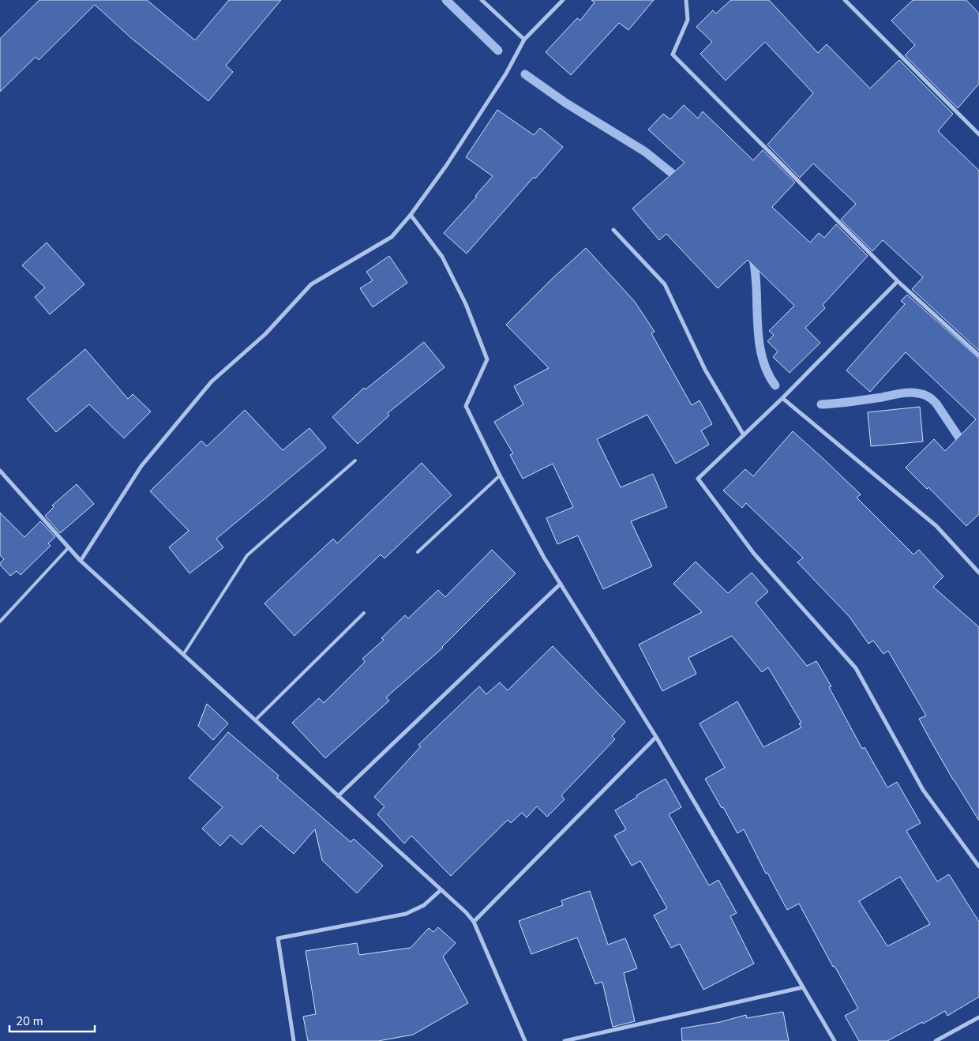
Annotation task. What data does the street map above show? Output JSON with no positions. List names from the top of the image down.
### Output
{
  "scale_bar": "20 m"
}
